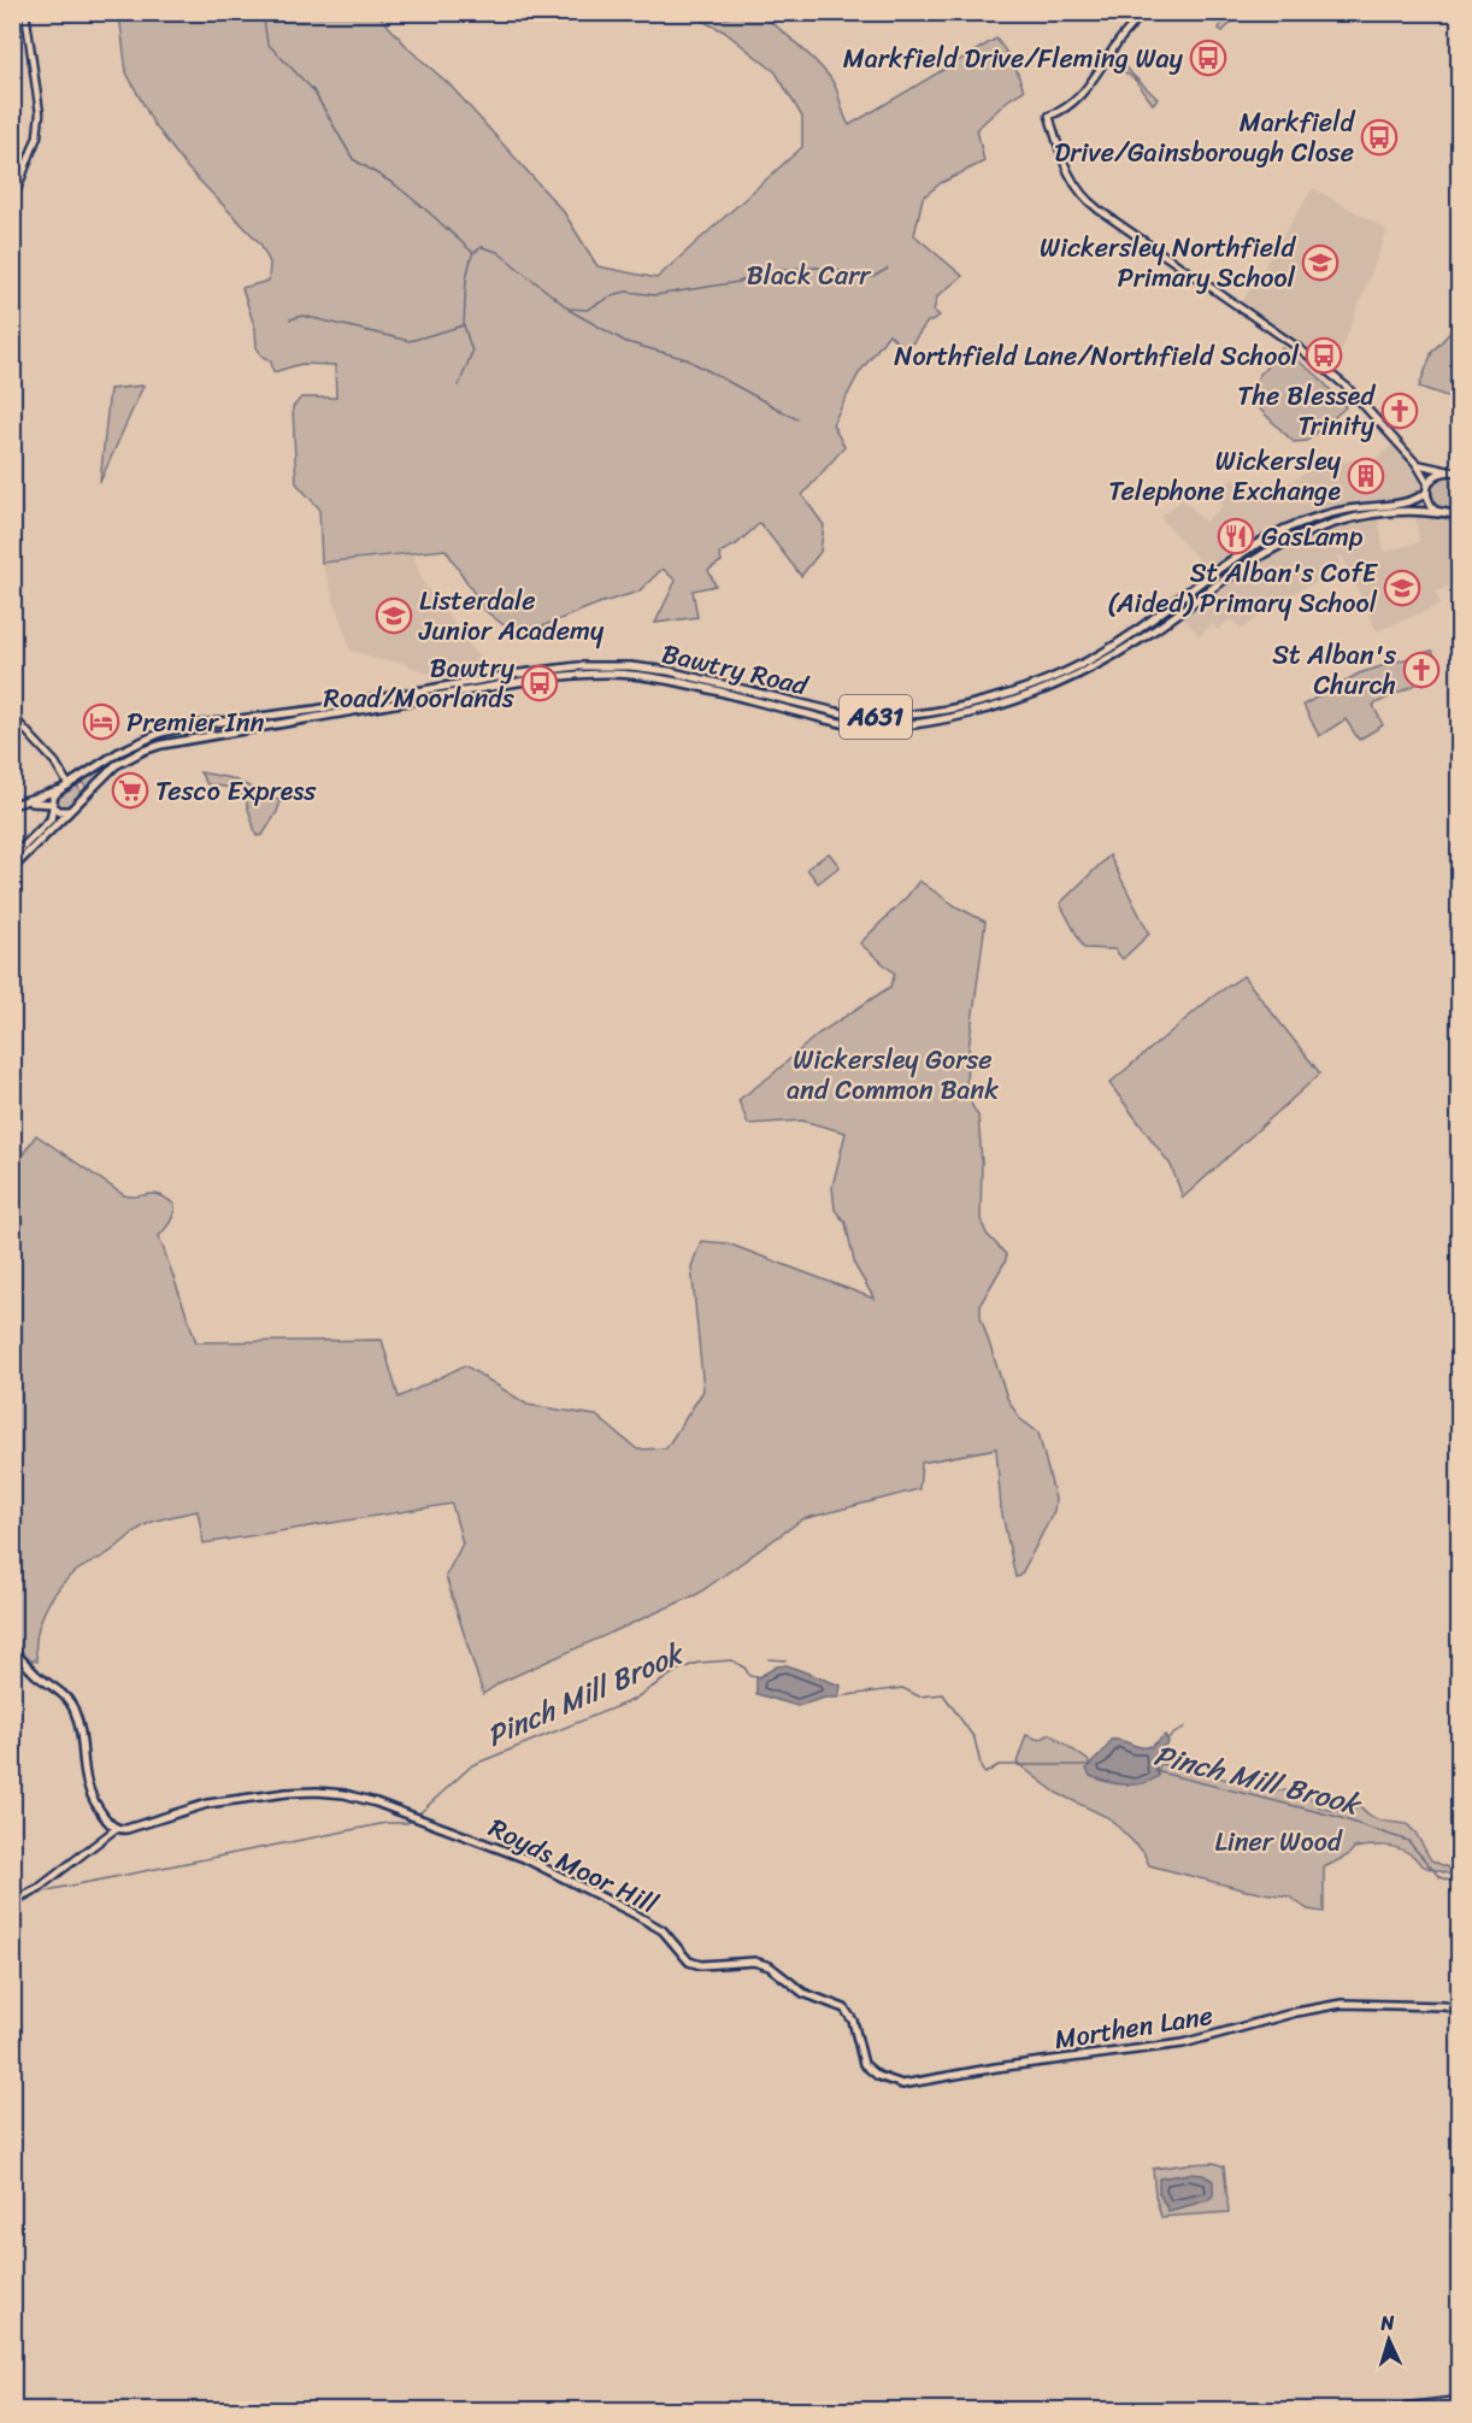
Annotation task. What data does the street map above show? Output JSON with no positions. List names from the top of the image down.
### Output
{
  "streets": {
    "main road": [
      "Bawtry Road",
      "A631",
      "Royds Moor Hill",
      "Morthen Lane"
    ]
  },
  "crossings": [
    ["Bawtry Road", "A631"],
    ["Royds Moor Hill", "Morthen Lane"]
  ],
  "water": ["Pinch Mill Brook"],
  "parks": ["Black Carr", "Wickersley Gorse and Common Bank", "Liner Wood"],
  "places": {
    "bus stop": [
      "Markfield Drive/Fleming Way",
      "Markfield Drive/Gainsborough Close",
      "Northfield Lane/Northfield School",
      "Bawtry Road/Moorlands"
    ],
    "school or university": ["Wickersley Northfield Primary School", "St Alban's CofE (Aided) Primary School", "Listerdale Junior Academy"],
    "church": ["The Blessed Trinity", "St Alban's Church"],
    "building": ["Wickersley Telephone Exchange"],
    "restaurant": ["GasLamp"],
    "hotel": ["Premier Inn"],
    "supermarket": ["Tesco Express"]
  },
  "north": "top"
}
